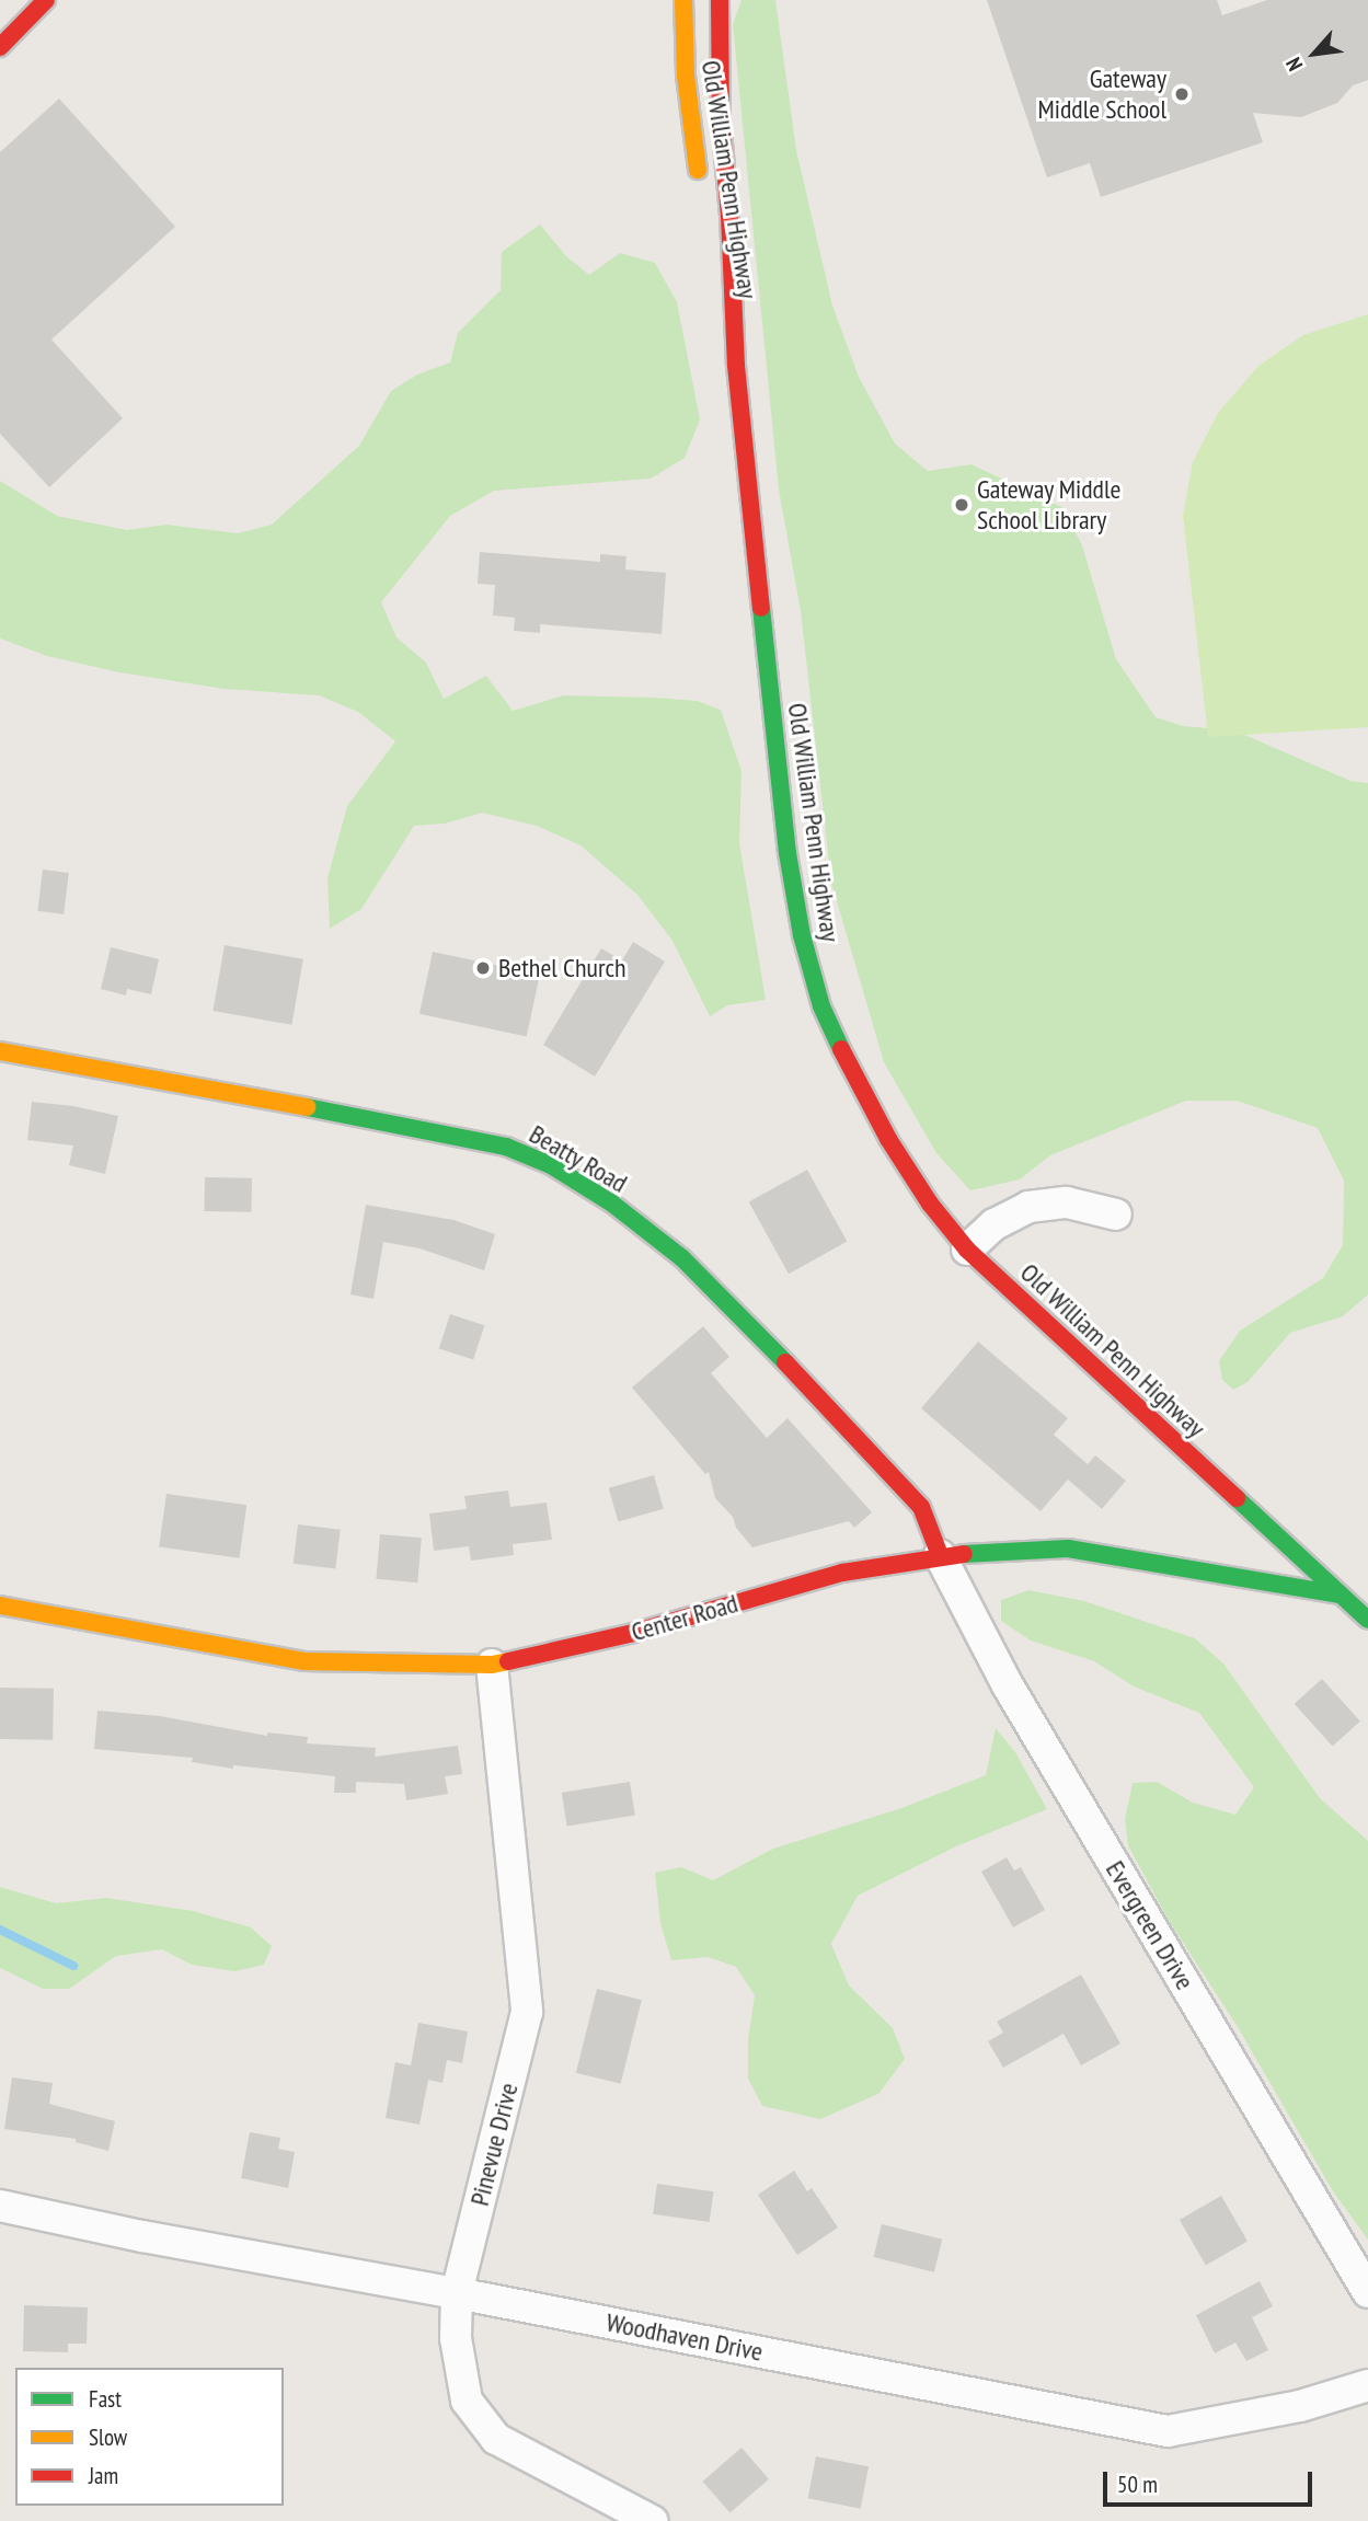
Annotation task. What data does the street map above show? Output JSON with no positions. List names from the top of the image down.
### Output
{
  "streets": {
    "street": [
      "Old William Penn Highway",
      "Beatty Road",
      "Center Road",
      "Evergreen Drive",
      "Pinevue Drive",
      "Woodhaven Drive"
    ]
  },
  "crossings": [
    ["Old William Penn Highway", "Center Road"],
    ["Beatty Road", "Center Road"],
    ["Beatty Road", "Evergreen Drive"],
    ["Center Road", "Evergreen Drive"],
    ["Center Road", "Pinevue Drive"],
    ["Pinevue Drive", "Woodhaven Drive"]
  ],
  "places": ["Gateway Middle School", "Gateway Middle School Library", "Bethel Church"],
  "legend": ["Fast", "Slow", "Jam"],
  "scale_bar": "50 m",
  "north": "bottom left"
}
